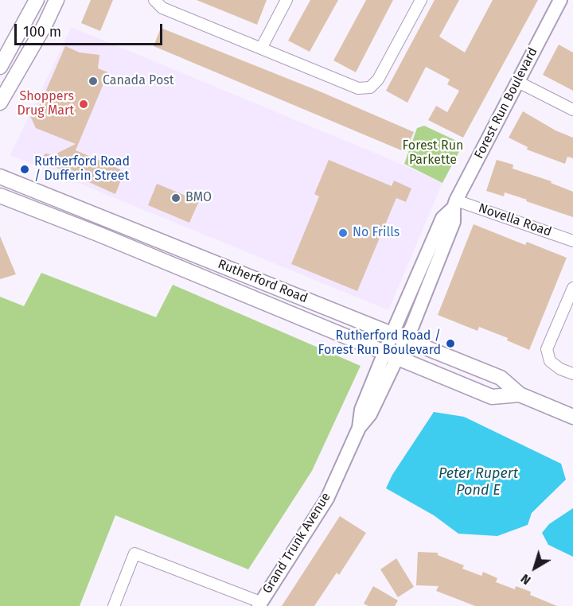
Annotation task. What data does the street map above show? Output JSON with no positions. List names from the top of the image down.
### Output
{
  "streets": {
    "main road": ["Rutherford Road"],
    "street": ["Forest Run Boulevard", "Novella Road", "Grand Trunk Avenue"]
  },
  "crossings": [
    ["Forest Run Boulevard", "Novella Road"],
    ["Forest Run Boulevard", "Rutherford Road"],
    ["Forest Run Boulevard", "Grand Trunk Avenue"],
    ["Rutherford Road", "Grand Trunk Avenue"]
  ],
  "water": ["Peter Rupert Pond E"],
  "parks": ["Forest Run Parkette"],
  "places": [
    "Canada Post",
    "Shoppers Drug Mart",
    "Rutherford Road / Dufferin Street",
    "BMO",
    "No Frills",
    "Rutherford Road / Forest Run Boulevard"
  ],
  "scale_bar": "100 m",
  "north": "bottom left"
}
